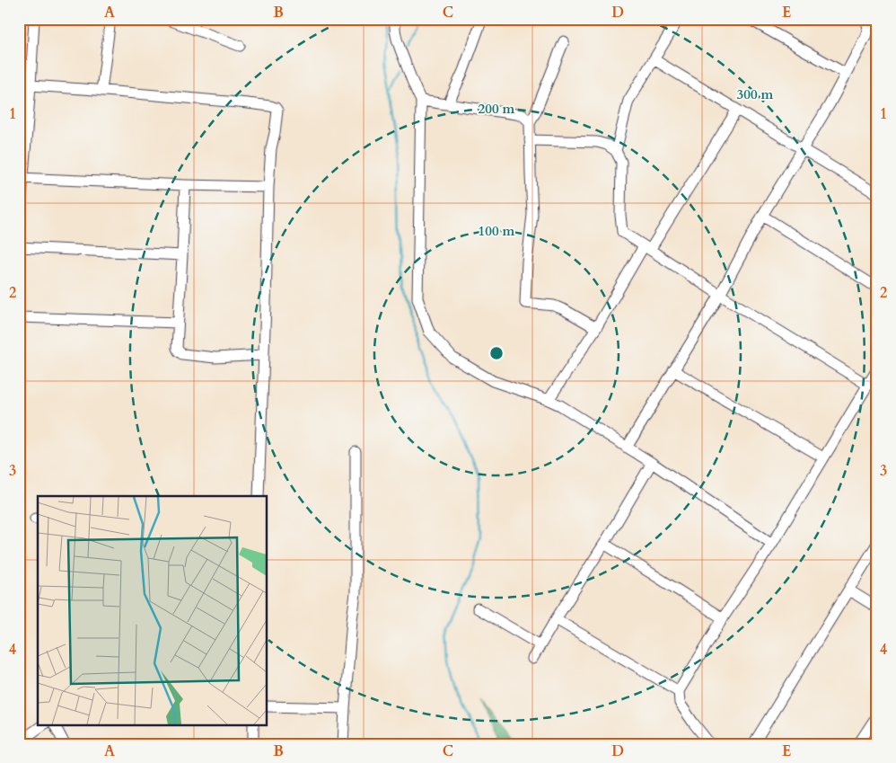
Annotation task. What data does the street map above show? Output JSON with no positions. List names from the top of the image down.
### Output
{
  "grid": {
    "columns": [
      "A",
      "B",
      "C",
      "D",
      "E"
    ],
    "rows": [
      "1",
      "2",
      "3",
      "4"
    ]
  },
  "rings": ["300 m", "200 m", "100 m"]
}
